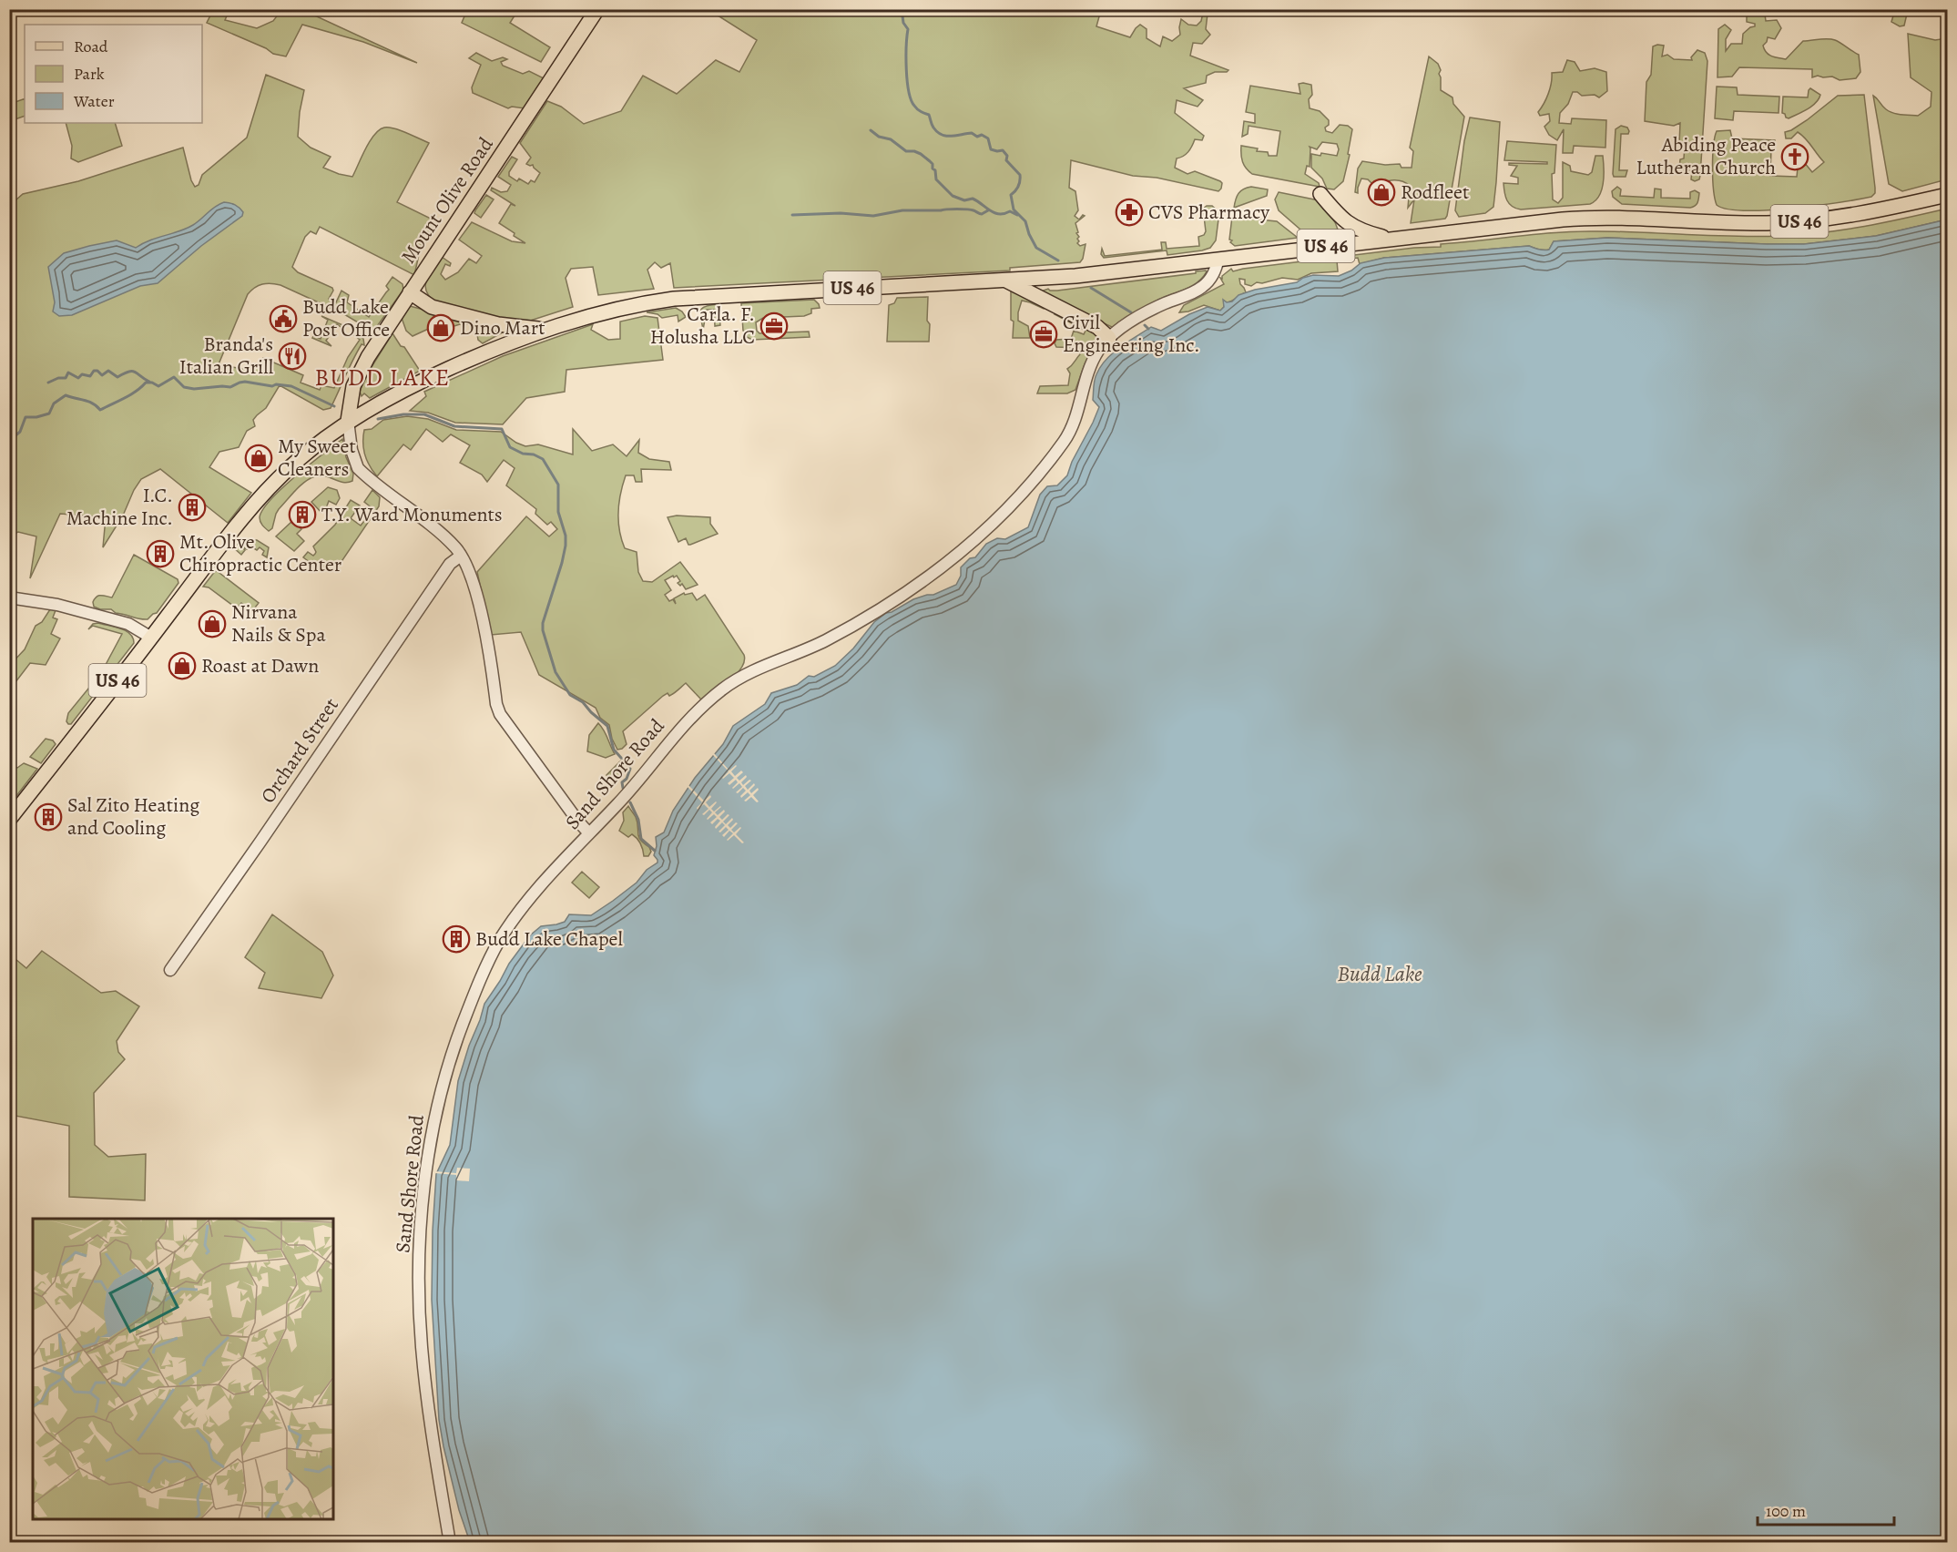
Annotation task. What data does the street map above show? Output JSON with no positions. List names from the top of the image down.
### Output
{
  "streets": {
    "main road": ["Mount Olive Road", "US 46"],
    "street": ["Orchard Street", "Sand Shore Road"]
  },
  "crossings": [
    ["Mount Olive Road", "US 46"],
    ["US 46", "Sand Shore Road"]
  ],
  "districts": ["BUDD LAKE"],
  "water": ["Budd Lake"],
  "places": {
    "church": ["Abiding Peace Lutheran Church"],
    "shop": [
      "Rodfleet",
      "Dino Mart",
      "My Sweet Cleaners",
      "Nirvana Nails & Spa",
      "Roast at Dawn"
    ],
    "pharmacy": ["CVS Pharmacy"],
    "public building": ["Budd Lake Post Office"],
    "office": ["Carla. F. Holusha LLC", "Civil Engineering Inc."],
    "restaurant": ["Branda's Italian Grill"],
    "building": [
      "I.C. Machine Inc.",
      "T.Y. Ward Monuments",
      "Mt. Olive Chiropractic Center",
      "Sal Zito Heating and Cooling",
      "Budd Lake Chapel"
    ]
  },
  "legend": ["Road", "Park", "Water"],
  "scale_bar": "100 m"
}
